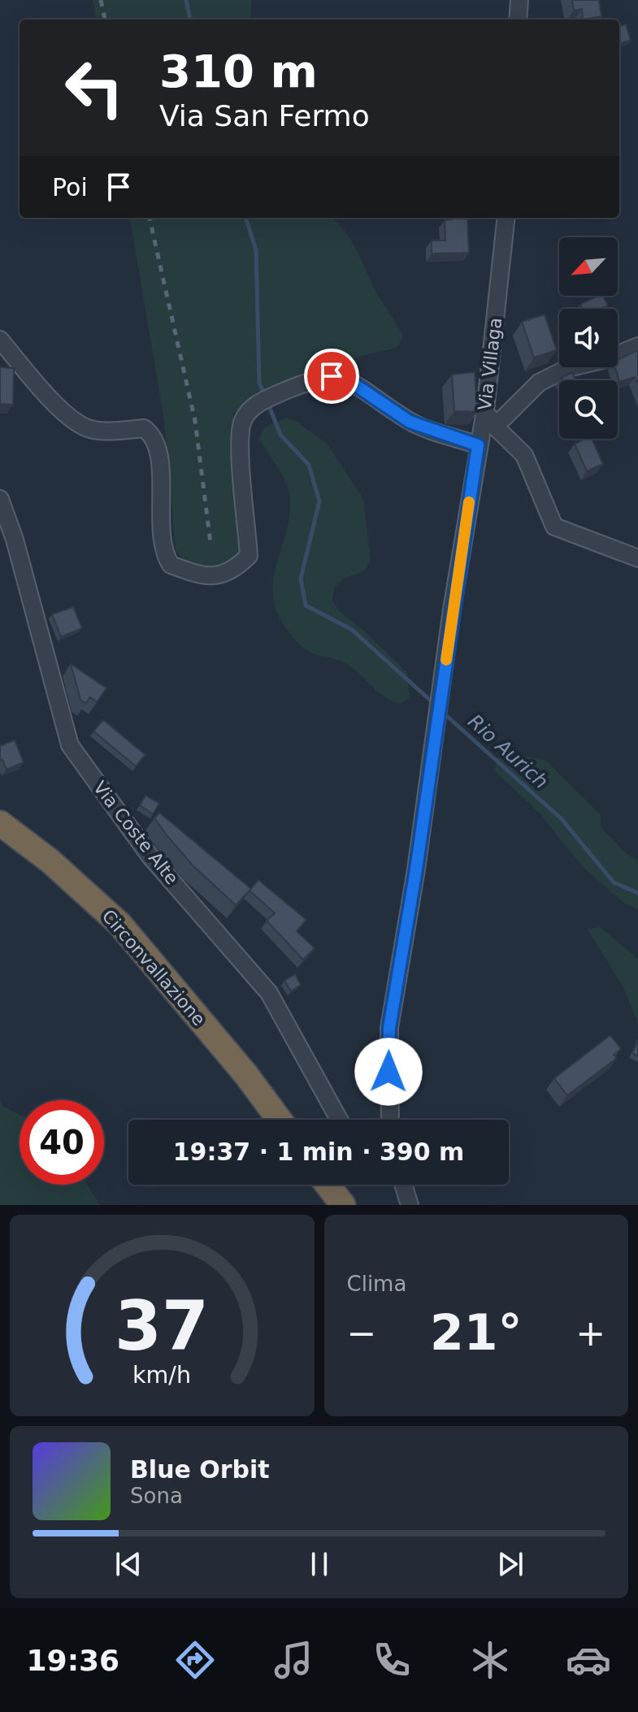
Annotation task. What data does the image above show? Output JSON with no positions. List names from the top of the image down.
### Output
{
  "streets": {
    "highway": ["Circonvallazione"],
    "street": ["Via Villaga", "Via Coste Alte"]
  },
  "water": ["Rio Aurich"],
  "north": "bottom left",
  "page": {
    "turn": ["310 m", "Via San Fermo"],
    "then": "Poi",
    "limit": "40",
    "trip": "19:37 · 1 min · 390 m",
    "tile": "Clima",
    "heat": ["−", "21°", "+"],
    "song": ["Blue Orbit", "Sona"],
    "tabs": "19:36",
    "gauge": ["37", "km/h"]
  }
}
